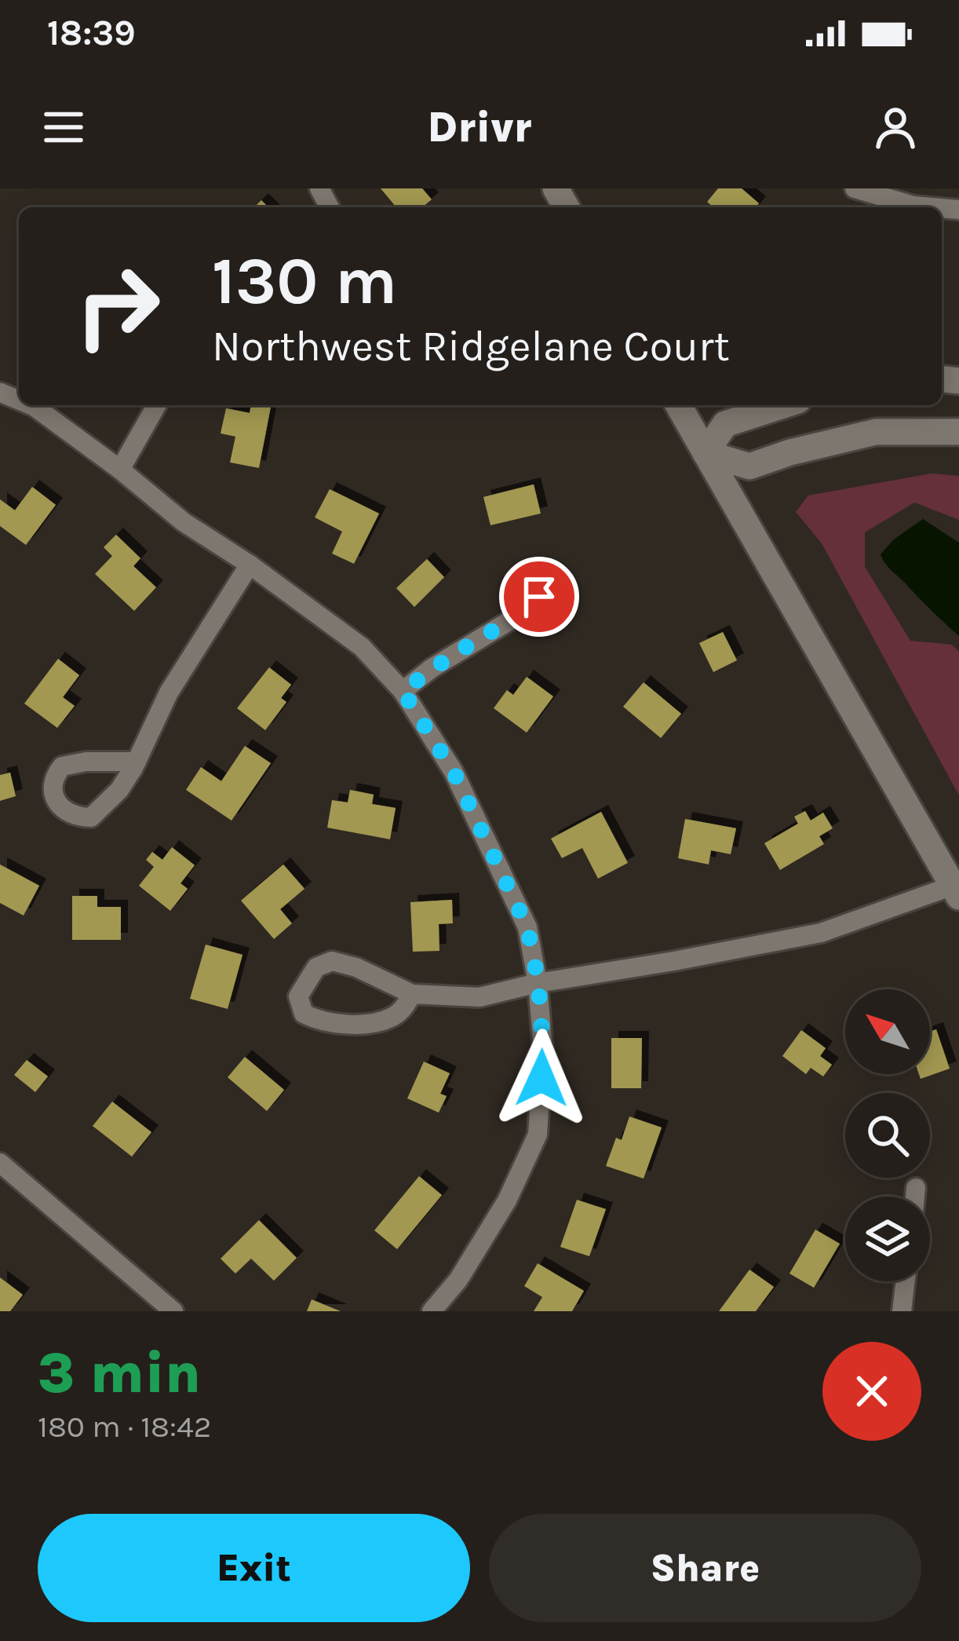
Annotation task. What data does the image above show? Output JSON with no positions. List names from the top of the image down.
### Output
{
  "north": "top left",
  "page": {
    "status": "18:39",
    "header": "Drivr",
    "turn": ["130 m", "Northwest Ridgelane Court"],
    "heading": ["3 min", "180 m · 18:42"],
    "buttons": ["Exit", "Share"]
  }
}
